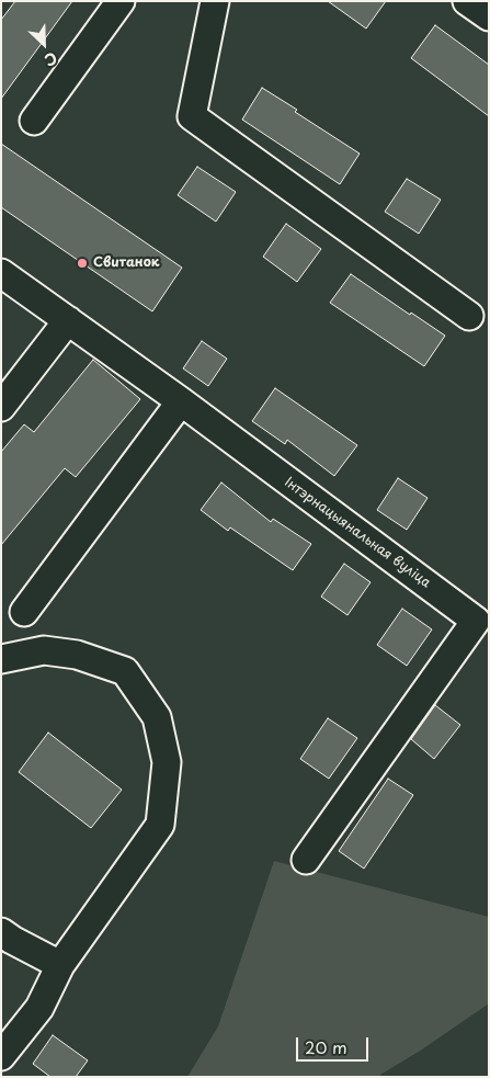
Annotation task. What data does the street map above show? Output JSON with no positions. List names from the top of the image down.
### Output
{
  "streets": {
    "street": ["Інтэрнацыянальная вуліца"]
  },
  "places": ["Свитанок"],
  "scale_bar": "20 m",
  "north": "bottom right"
}
